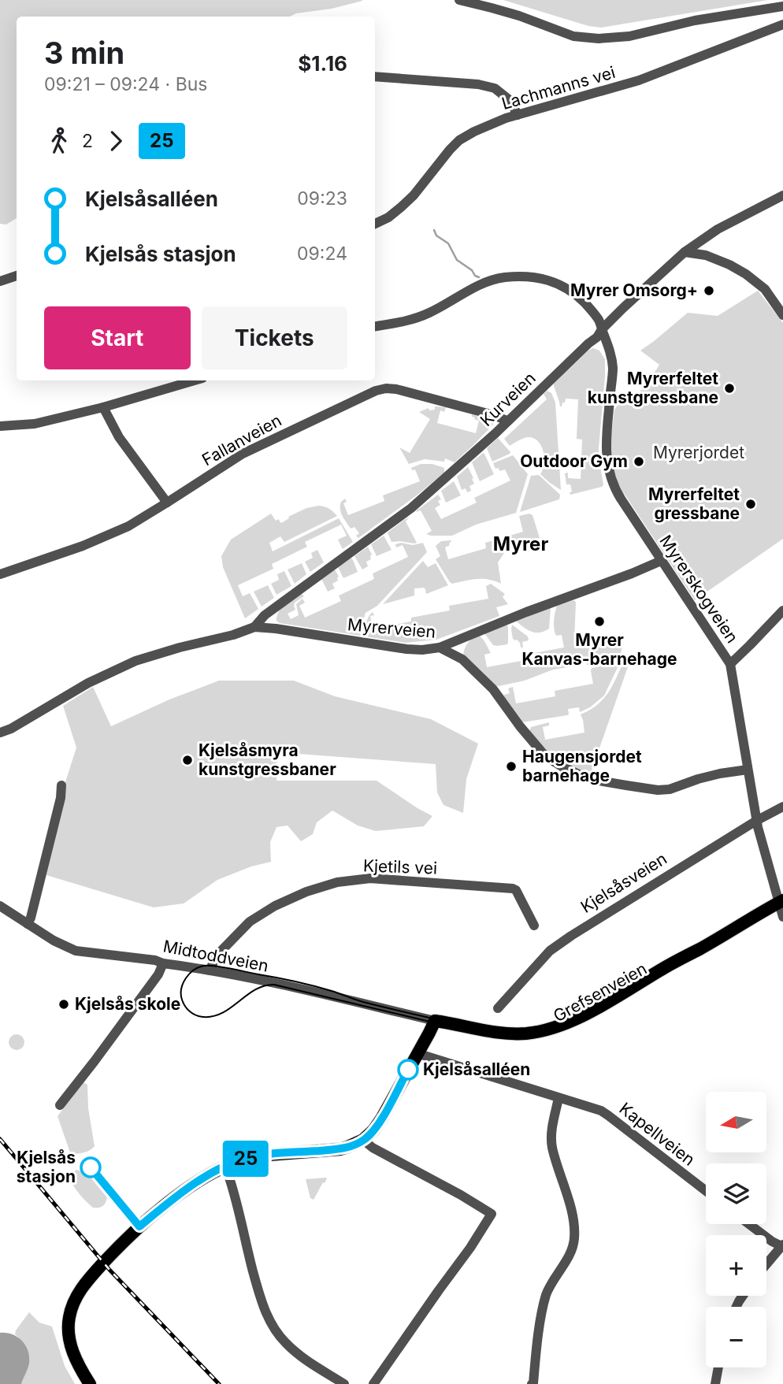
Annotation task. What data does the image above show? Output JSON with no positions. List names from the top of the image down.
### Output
{
  "streets": {
    "main road": ["Grefsenveien"],
    "street": [
      "Lachmanns vei",
      "Kurveien",
      "Fallanveien",
      "Myrerskogveien",
      "Myrerveien",
      "Kjetils vei",
      "Kjelsåsveien",
      "Midtoddveien",
      "Kapellveien"
    ]
  },
  "crossings": [
    ["Kurveien", "Fallanveien"],
    ["Kurveien", "Myrerskogveien"],
    ["Kurveien", "Myrerveien"],
    ["Myrerskogveien", "Myrerveien"],
    ["Myrerskogveien", "Kjelsåsveien"],
    ["Myrerskogveien", "Grefsenveien"],
    ["Kjetils vei", "Midtoddveien"],
    ["Midtoddveien", "Grefsenveien"]
  ],
  "districts": ["Myrer"],
  "parks": ["Myrerjordet"],
  "places": [
    "Myrer Omsorg+",
    "Myrerfeltet kunstgressbane",
    "Outdoor Gym",
    "Myrerfeltet gressbane",
    "Myrer Kanvas-barnehage",
    "Kjelsåsmyra kunstgressbaner",
    "Haugensjordet barnehage",
    "Kjelsås skole",
    "Kjelsåsalléen",
    "Kjelsås stasjon"
  ],
  "lines": ["bus line 25"],
  "north": "left",
  "page": {
    "on_map": "25",
    "heading": ["3 min", "09:21 – 09:24 · Bus", "$1.16"],
    "legs": ["2", "25"],
    "list": [
      {
        "name": "Kjelsåsalléen",
        "value": "09:23"
      },
      {
        "name": "Kjelsås stasjon",
        "value": "09:24"
      }
    ],
    "buttons": ["Start", "Tickets"],
    "map_buttons": ["+", "−"]
  }
}
